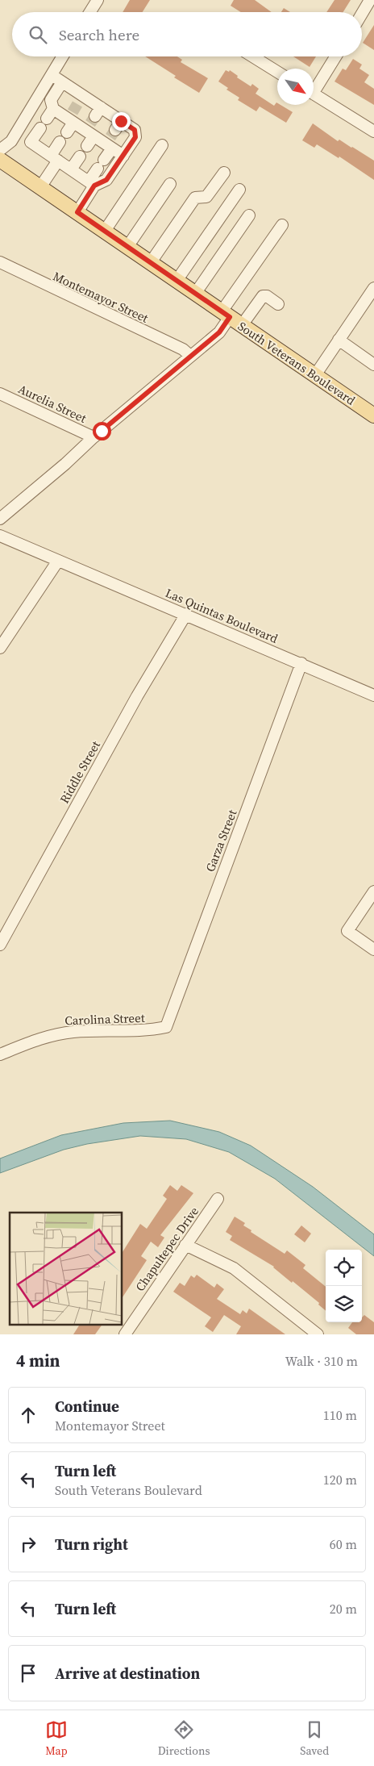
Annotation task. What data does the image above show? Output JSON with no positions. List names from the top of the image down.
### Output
{
  "streets": {
    "main road": ["South Veterans Boulevard"],
    "street": [
      "Montemayor Street",
      "Aurelia Street",
      "Las Quintas Boulevard",
      "Riddle Street",
      "Garza Street",
      "Carolina Street",
      "Chapultepec Drive"
    ]
  },
  "crossings": [
    ["Las Quintas Boulevard", "Riddle Street"],
    ["Las Quintas Boulevard", "Garza Street"],
    ["Garza Street", "Carolina Street"]
  ],
  "north": "bottom right",
  "page": {
    "search": "Search here",
    "heading": ["4 min", "Walk · 310 m"],
    "list": [
      ["Continue", "Montemayor Street", "110 m"],
      ["Turn left", "South Veterans Boulevard", "120 m"],
      ["Turn right", "60 m"],
      ["Turn left", "20 m"],
      "Arrive at destination"
    ],
    "nav": ["Map", "Directions", "Saved"]
  }
}
